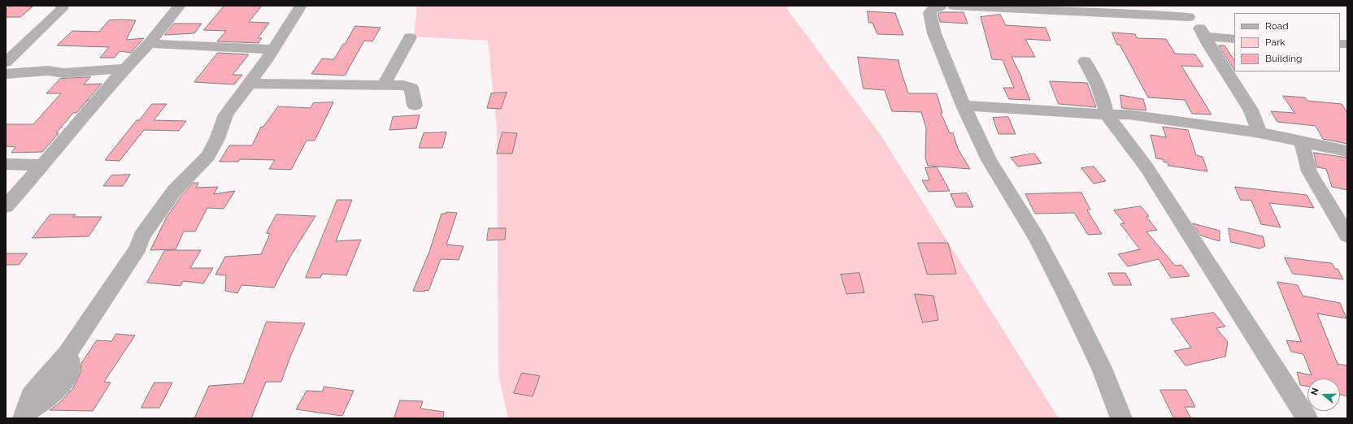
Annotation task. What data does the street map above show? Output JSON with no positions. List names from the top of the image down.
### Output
{
  "legend": ["Road", "Park", "Building"],
  "north": "left"
}
